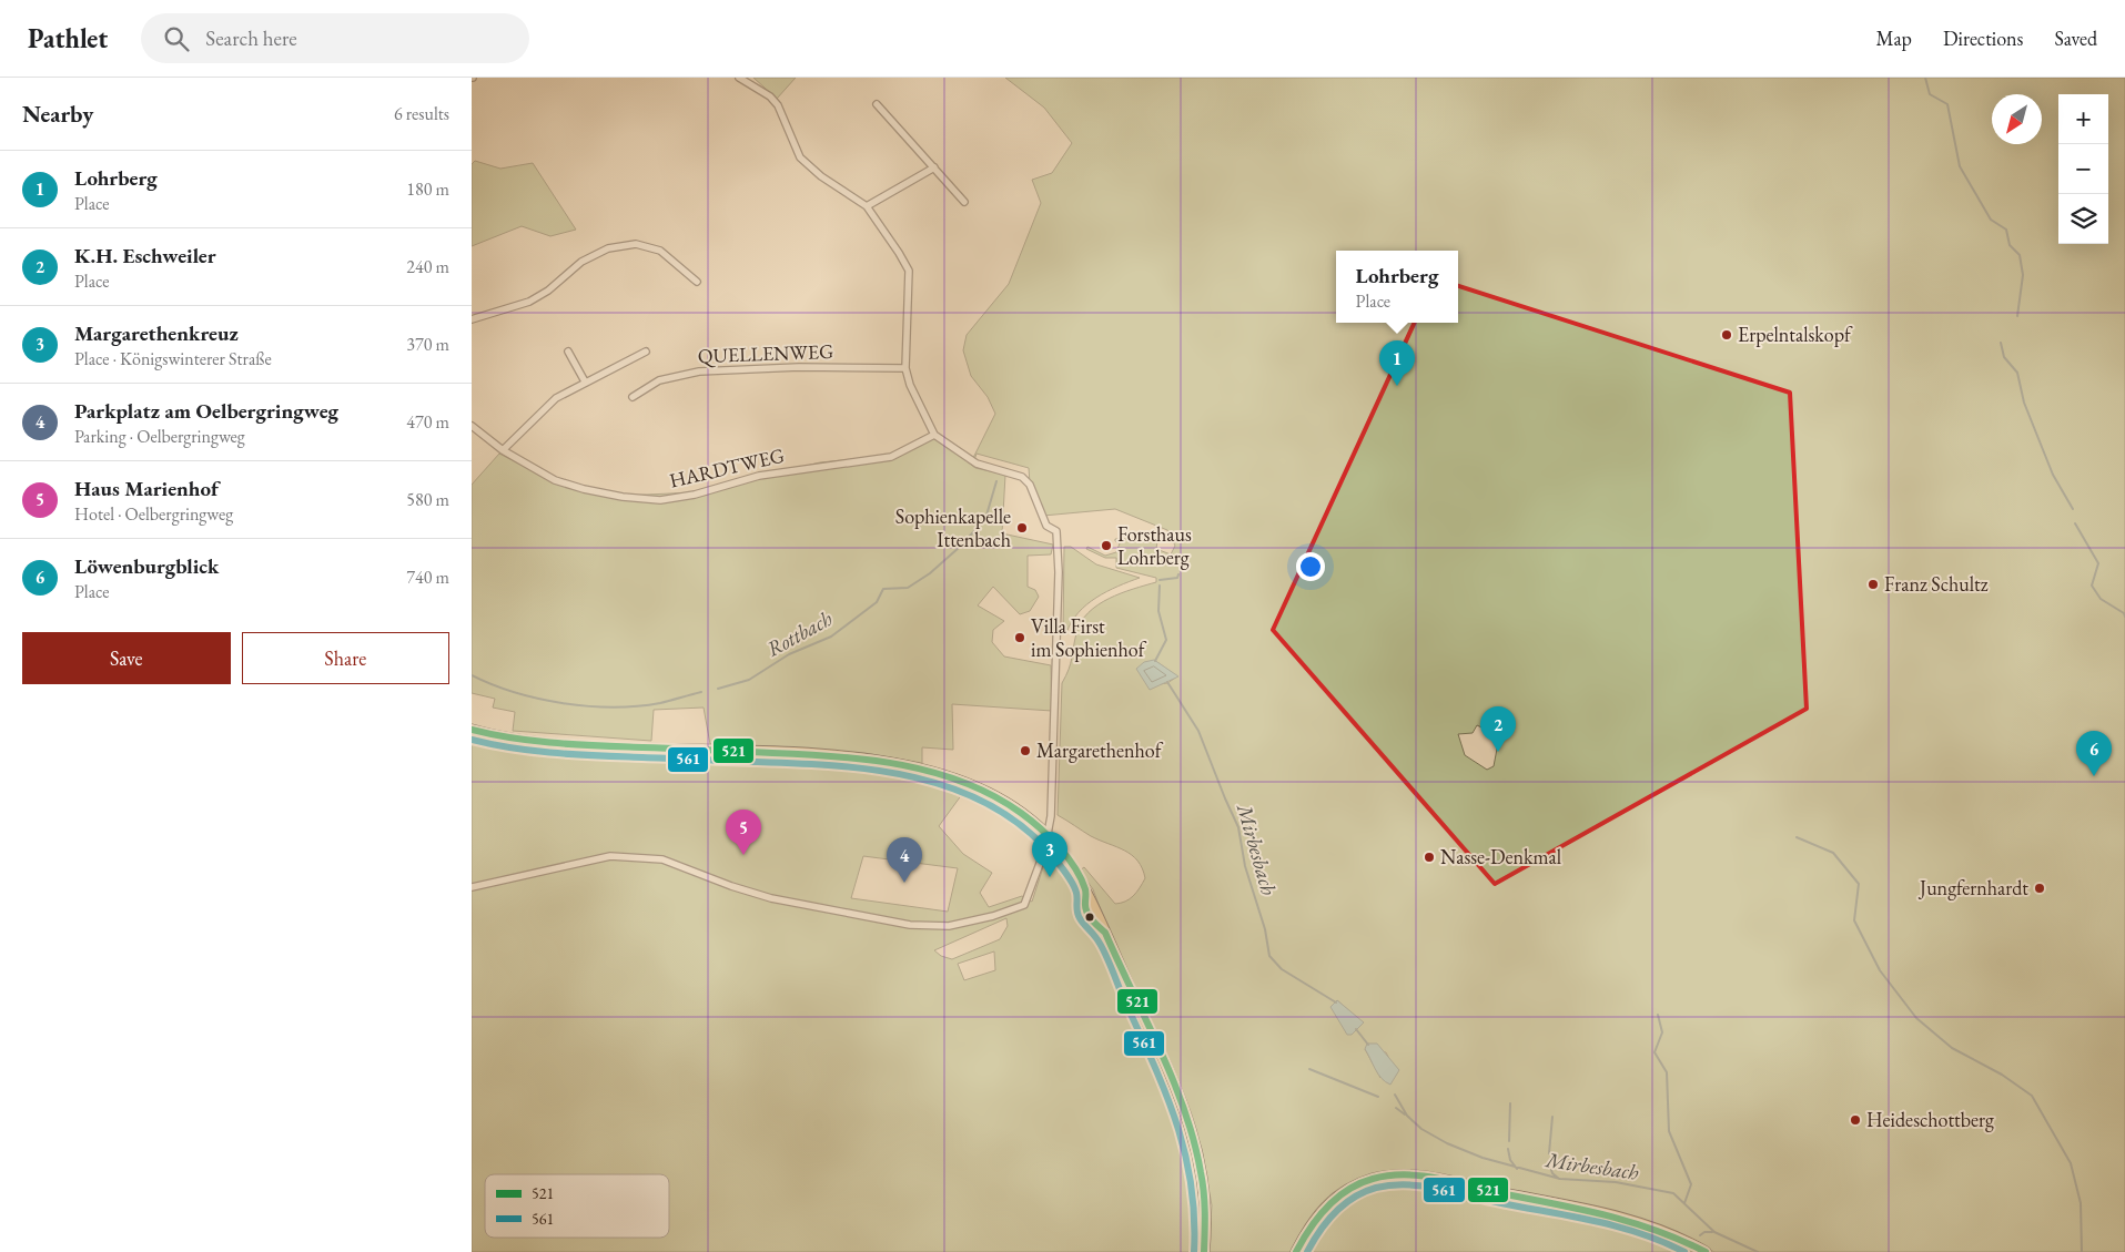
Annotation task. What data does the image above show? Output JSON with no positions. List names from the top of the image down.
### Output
{
  "streets": {
    "street": ["QUELLENWEG", "HARDTWEG"]
  },
  "water": ["Rottbach", "Mirbesbach"],
  "places": [
    "Erpelntalskopf",
    "Sophienkapelle Ittenbach",
    "Forsthaus Lohrberg",
    "Franz Schultz",
    "Villa First im Sophienhof",
    "Margarethenhof",
    "Nasse-Denkmal",
    "Jungfernhardt",
    "Heideschottberg"
  ],
  "lines": ["transit line 521", "transit line 561"],
  "legend": ["521", "561"],
  "north": "bottom left",
  "page": {
    "header": "Pathlet",
    "search": "Search here",
    "nav": ["Map", "Directions", "Saved"],
    "heading": ["Nearby", "6 results"],
    "map_buttons": ["+", "−"],
    "list": [
      {
        "mark": "1",
        "name": "Lohrberg",
        "note": "Place",
        "value": "180 m"
      },
      {
        "mark": "2",
        "name": "K.H. Eschweiler",
        "note": "Place",
        "value": "240 m"
      },
      {
        "mark": "3",
        "name": "Margarethenkreuz",
        "note": "Place · Königswinterer Straße",
        "value": "370 m"
      },
      {
        "mark": "4",
        "name": "Parkplatz am Oelbergringweg",
        "note": "Parking · Oelbergringweg",
        "value": "470 m"
      },
      {
        "mark": "5",
        "name": "Haus Marienhof",
        "note": "Hotel · Oelbergringweg",
        "value": "580 m"
      },
      {
        "mark": "6",
        "name": "Löwenburgblick",
        "note": "Place",
        "value": "740 m"
      }
    ],
    "popup": ["Lohrberg", "Place"],
    "pins": [
      "1",
      "2",
      "6",
      "5",
      "3",
      "4"
    ],
    "buttons": ["Save", "Share"]
  }
}
